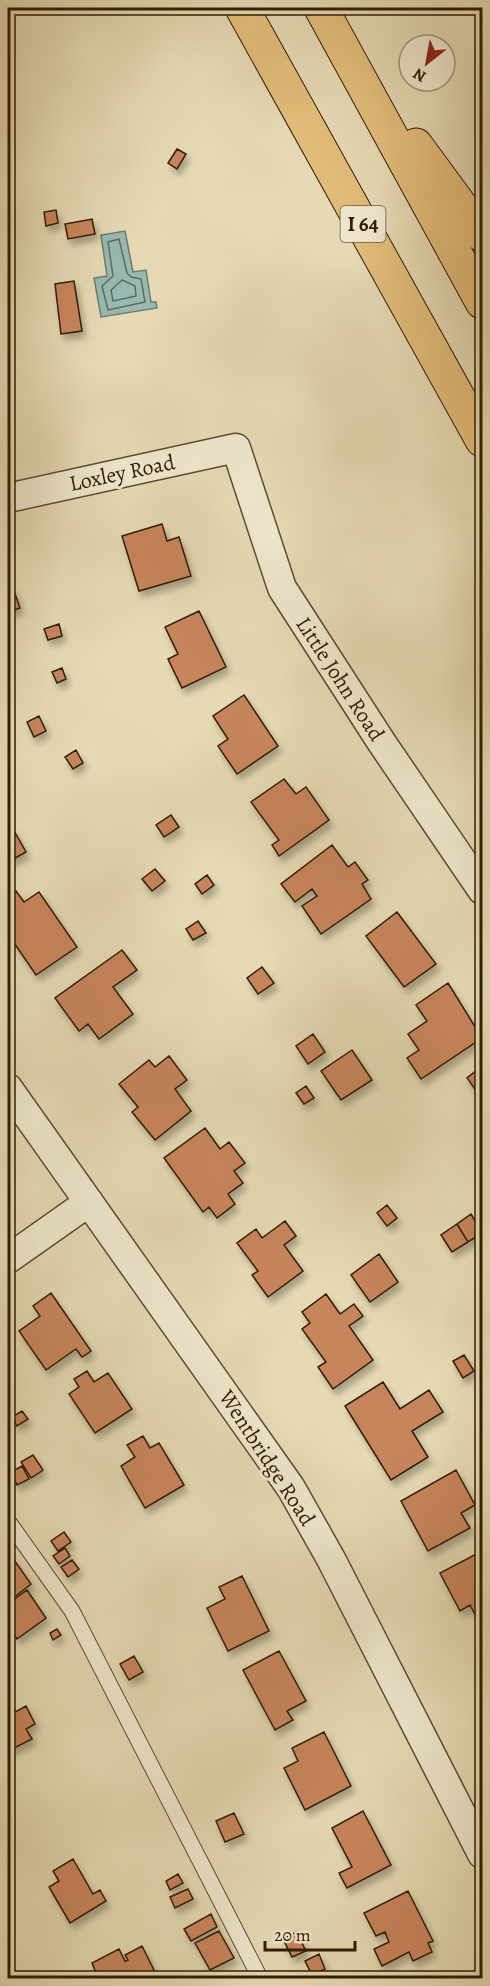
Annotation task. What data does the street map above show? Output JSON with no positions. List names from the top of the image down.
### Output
{
  "streets": {
    "highway": ["I 64"],
    "street": ["Loxley Road", "Little John Road", "Wentbridge Road"]
  },
  "crossings": [
    ["Loxley Road", "Little John Road"]
  ],
  "scale_bar": "20 m",
  "north": "bottom left"
}
